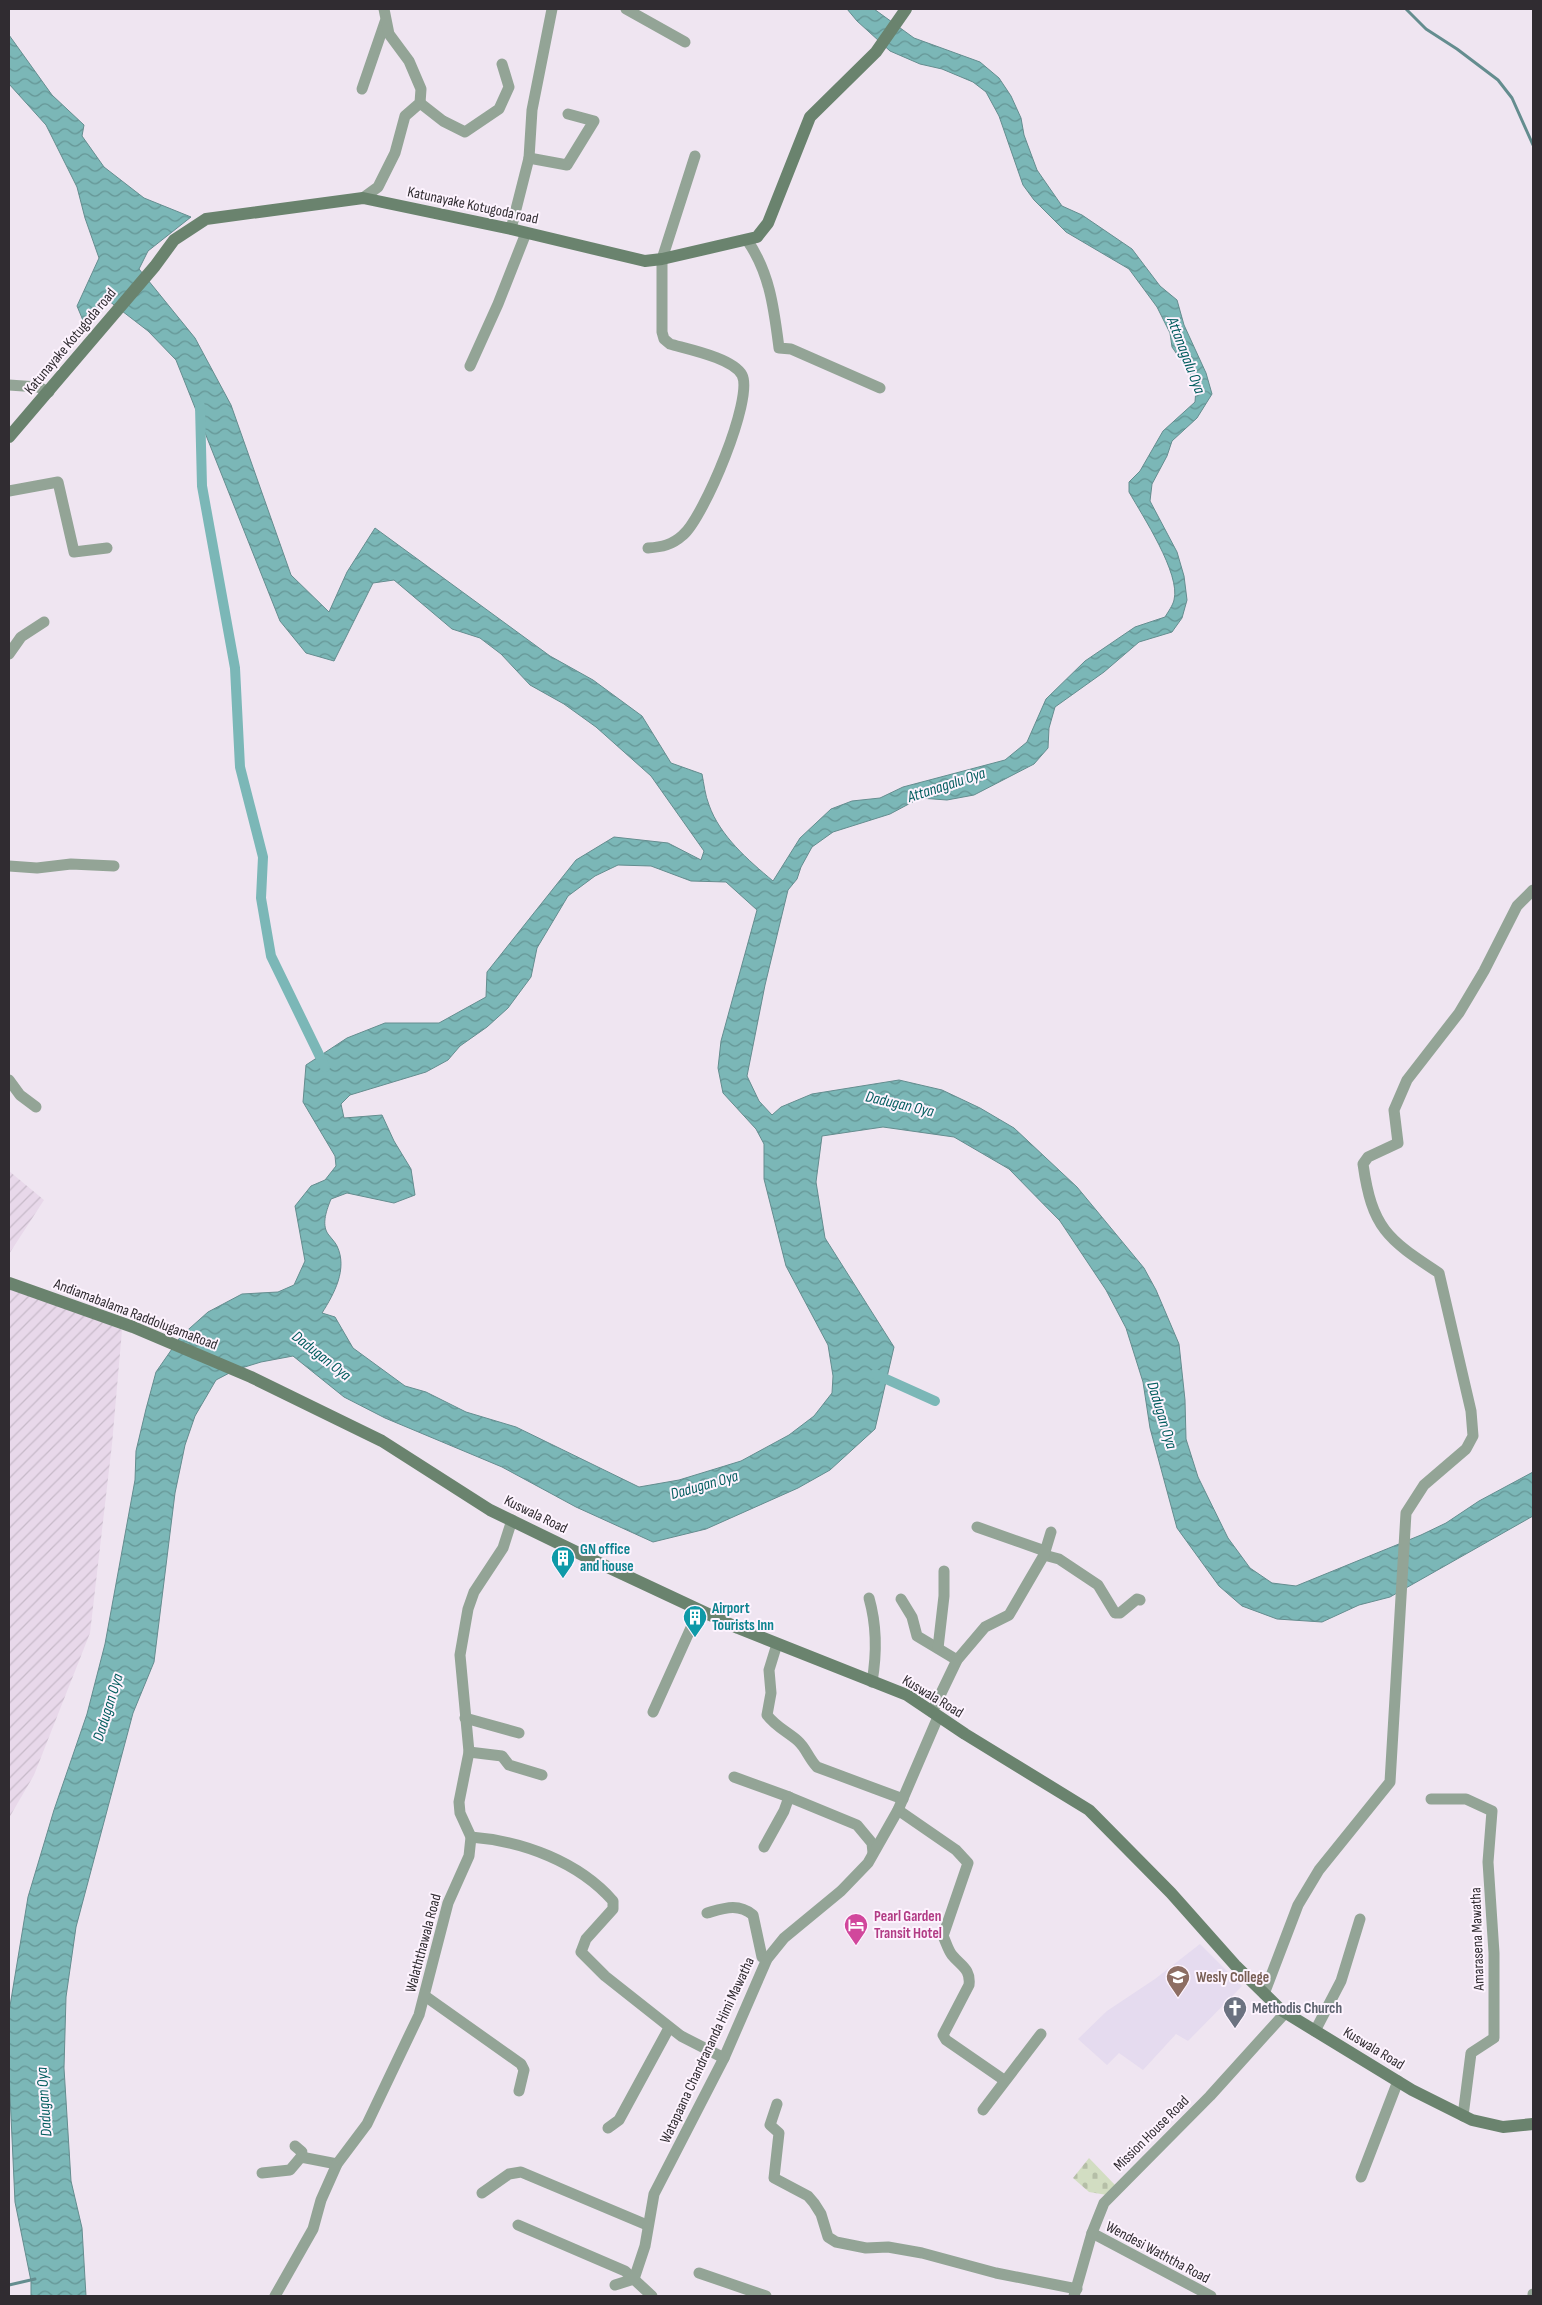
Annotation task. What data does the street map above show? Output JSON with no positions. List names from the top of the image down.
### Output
{
  "streets": {
    "street": [
      "Katunayake Kotugoda road",
      "Andiamabalama RaddolugamaRoad",
      "Kuswala Road",
      "Amarasena Mawatha",
      "Walaththawala Road",
      "Watapaana Chandrananda Himi Mawatha",
      "Mission House Road",
      "Wendesi Waththa Road"
    ]
  },
  "crossings": [
    ["Andiamabalama RaddolugamaRoad", "Kuswala Road"],
    ["Kuswala Road", "Amarasena Mawatha"],
    ["Kuswala Road", "Watapaana Chandrananda Himi Mawatha"],
    ["Kuswala Road", "Mission House Road"],
    ["Mission House Road", "Wendesi Waththa Road"]
  ],
  "water": ["Attanagalu Oya", "Dadugan Oya"],
  "places": {
    "building": ["GN office and house", "Airport Tourists Inn"],
    "hotel": ["Pearl Garden Transit Hotel"],
    "school or university": ["Wesly College"],
    "church": ["Methodis Church"]
  }
}
